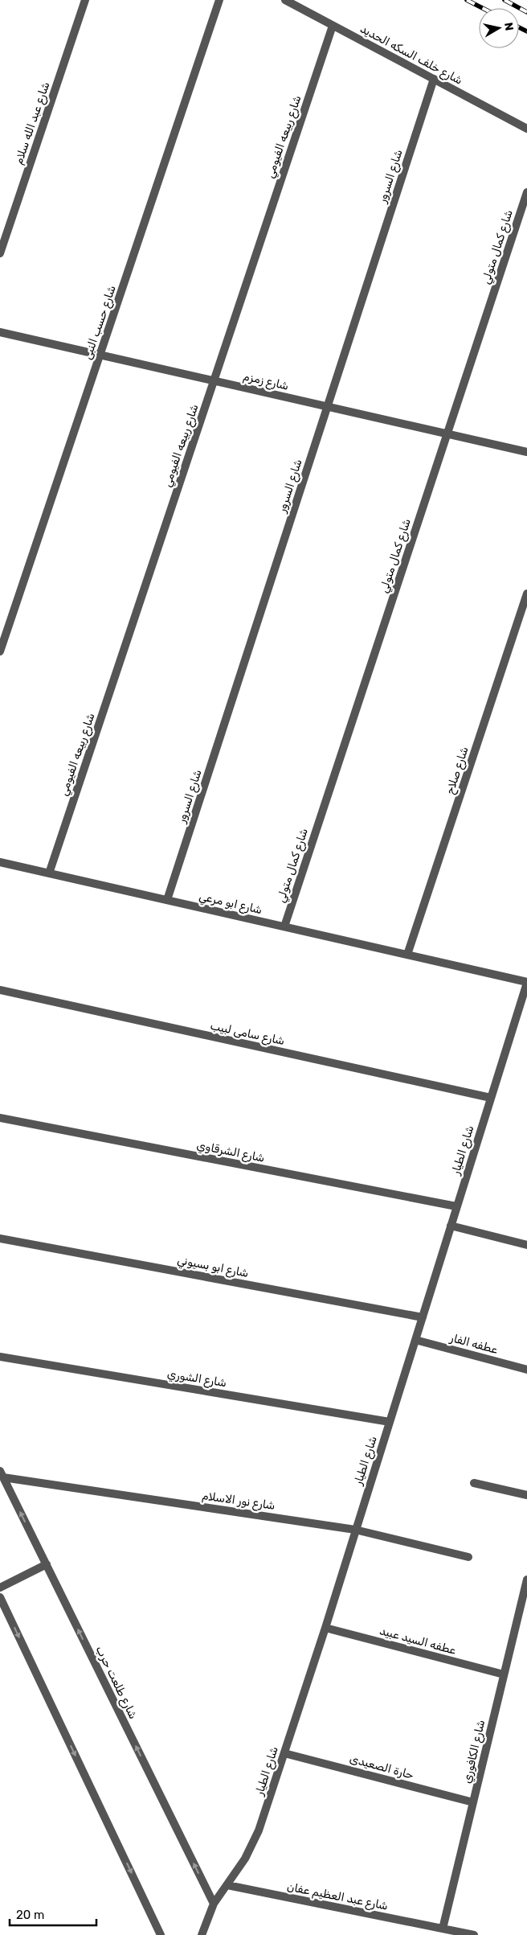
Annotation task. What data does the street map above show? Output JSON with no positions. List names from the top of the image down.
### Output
{
  "streets": {
    "street": [
      "شارع خلف السكه الحديد",
      "شارع عبد الله سلام",
      "شارع ربيعه الفيومي",
      "شارع السرور",
      "شارع كمال متولي",
      "شارع حسب النبى",
      "شارع زمزم",
      "شارع صلاح",
      "شارع ابو مرعي",
      "شارع سامى لبيب",
      "شارع الطيار",
      "شارع الشرقاوي",
      "شارع ابو بسيوني",
      "عطفه الفار",
      "شارع الشوري",
      "شارع نور الاسلام",
      "عطفه السيد عبيد",
      "شارع طلعت حرب",
      "شارع الكافوري",
      "حارة الصعيدى",
      "شارع عبد العظيم عفان"
    ]
  },
  "crossings": [
    ["شارع خلف السكه الحديد", "شارع ربيعه الفيومي"],
    ["شارع خلف السكه الحديد", "شارع السرور"],
    ["شارع ربيعه الفيومي", "شارع زمزم"],
    ["شارع ربيعه الفيومي", "شارع ابو مرعي"],
    ["شارع السرور", "شارع زمزم"],
    ["شارع السرور", "شارع ابو مرعي"],
    ["شارع كمال متولي", "شارع زمزم"],
    ["شارع كمال متولي", "شارع ابو مرعي"],
    ["شارع حسب النبى", "شارع زمزم"],
    ["شارع صلاح", "شارع ابو مرعي"],
    ["شارع ابو مرعي", "شارع الطيار"],
    ["شارع سامى لبيب", "شارع الطيار"],
    ["شارع الطيار", "شارع الشرقاوي"],
    ["شارع الطيار", "شارع ابو بسيوني"],
    ["شارع الطيار", "عطفه الفار"],
    ["شارع الطيار", "شارع الشوري"],
    ["شارع الطيار", "شارع نور الاسلام"],
    ["شارع الطيار", "عطفه السيد عبيد"],
    ["شارع الطيار", "شارع طلعت حرب"],
    ["شارع الطيار", "حارة الصعيدى"],
    ["شارع الطيار", "شارع عبد العظيم عفان"],
    ["شارع نور الاسلام", "شارع طلعت حرب"],
    ["عطفه السيد عبيد", "شارع الكافوري"],
    ["شارع الكافوري", "حارة الصعيدى"],
    ["شارع الكافوري", "شارع عبد العظيم عفان"]
  ],
  "scale_bar": "20 m",
  "north": "right"
}
